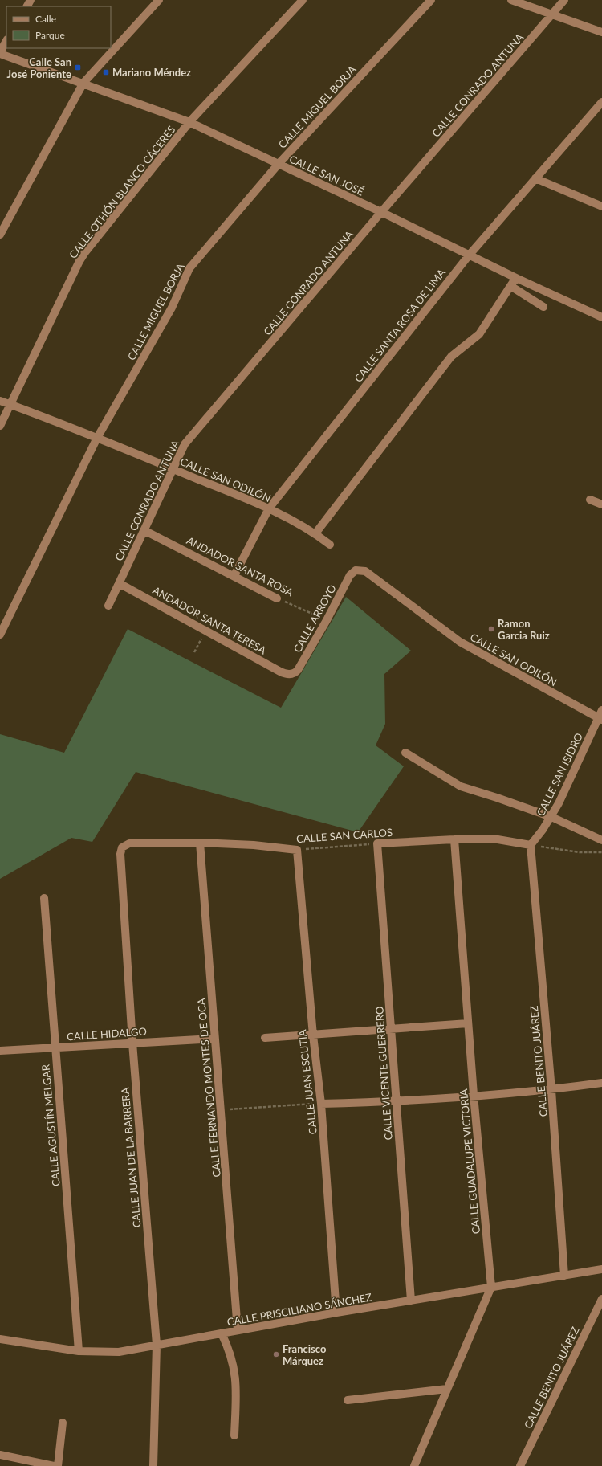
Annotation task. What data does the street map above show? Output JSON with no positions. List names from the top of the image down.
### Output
{
  "streets": {
    "street": [
      "CALLE CONRADO ANTUNA",
      "CALLE MIGUEL BORJA",
      "CALLE SAN JOSÉ",
      "CALLE OTHÓN BLANCO CÁCERES",
      "CALLE SANTA ROSA DE LIMA",
      "CALLE SAN ODILÓN",
      "ANDADOR SANTA ROSA",
      "CALLE ARROYO",
      "ANDADOR SANTA TERESA",
      "CALLE SAN ISIDRO",
      "CALLE SAN CARLOS",
      "CALLE HIDALGO",
      "CALLE BENITO JUÁREZ",
      "CALLE VICENTE GUERRERO",
      "CALLE JUAN ESCUTIA",
      "CALLE FERNANDO MONTES DE OCA",
      "CALLE AGUSTÍN MELGAR",
      "CALLE JUAN DE LA BARRERA",
      "CALLE GUADALUPE VICTORIA",
      "CALLE PRISCILIANO SÁNCHEZ"
    ]
  },
  "crossings": [
    ["CALLE CONRADO ANTUNA", "CALLE SAN JOSÉ"],
    ["CALLE CONRADO ANTUNA", "CALLE SAN ODILÓN"],
    ["CALLE CONRADO ANTUNA", "ANDADOR SANTA ROSA"],
    ["CALLE CONRADO ANTUNA", "ANDADOR SANTA TERESA"],
    ["CALLE MIGUEL BORJA", "CALLE SAN JOSÉ"],
    ["CALLE MIGUEL BORJA", "CALLE SAN ODILÓN"],
    ["CALLE SAN JOSÉ", "CALLE OTHÓN BLANCO CÁCERES"],
    ["CALLE SAN JOSÉ", "CALLE SANTA ROSA DE LIMA"],
    ["CALLE OTHÓN BLANCO CÁCERES", "CALLE SAN ODILÓN"],
    ["CALLE SANTA ROSA DE LIMA", "CALLE SAN ODILÓN"],
    ["CALLE SANTA ROSA DE LIMA", "ANDADOR SANTA ROSA"],
    ["CALLE SAN ODILÓN", "CALLE ARROYO"],
    ["CALLE SAN ODILÓN", "CALLE SAN ISIDRO"],
    ["ANDADOR SANTA ROSA", "CALLE ARROYO"],
    ["CALLE ARROYO", "ANDADOR SANTA TERESA"],
    ["CALLE SAN ISIDRO", "CALLE SAN CARLOS"],
    ["CALLE SAN ISIDRO", "CALLE BENITO JUÁREZ"],
    ["CALLE SAN CARLOS", "CALLE BENITO JUÁREZ"],
    ["CALLE SAN CARLOS", "CALLE VICENTE GUERRERO"],
    ["CALLE SAN CARLOS", "CALLE JUAN ESCUTIA"],
    ["CALLE SAN CARLOS", "CALLE FERNANDO MONTES DE OCA"],
    ["CALLE SAN CARLOS", "CALLE JUAN DE LA BARRERA"],
    ["CALLE SAN CARLOS", "CALLE GUADALUPE VICTORIA"],
    ["CALLE HIDALGO", "CALLE FERNANDO MONTES DE OCA"],
    ["CALLE HIDALGO", "CALLE AGUSTÍN MELGAR"],
    ["CALLE HIDALGO", "CALLE JUAN DE LA BARRERA"],
    ["CALLE BENITO JUÁREZ", "CALLE PRISCILIANO SÁNCHEZ"],
    ["CALLE VICENTE GUERRERO", "CALLE PRISCILIANO SÁNCHEZ"],
    ["CALLE JUAN ESCUTIA", "CALLE PRISCILIANO SÁNCHEZ"],
    ["CALLE FERNANDO MONTES DE OCA", "CALLE PRISCILIANO SÁNCHEZ"],
    ["CALLE AGUSTÍN MELGAR", "CALLE PRISCILIANO SÁNCHEZ"],
    ["CALLE JUAN DE LA BARRERA", "CALLE PRISCILIANO SÁNCHEZ"],
    ["CALLE GUADALUPE VICTORIA", "CALLE PRISCILIANO SÁNCHEZ"]
  ],
  "places": {
    "transit": ["Calle San José Poniente", "Mariano Méndez"],
    "other": ["Ramon Garcia Ruiz", "Francisco Márquez"]
  },
  "legend": ["Calle", "Parque"]
}
